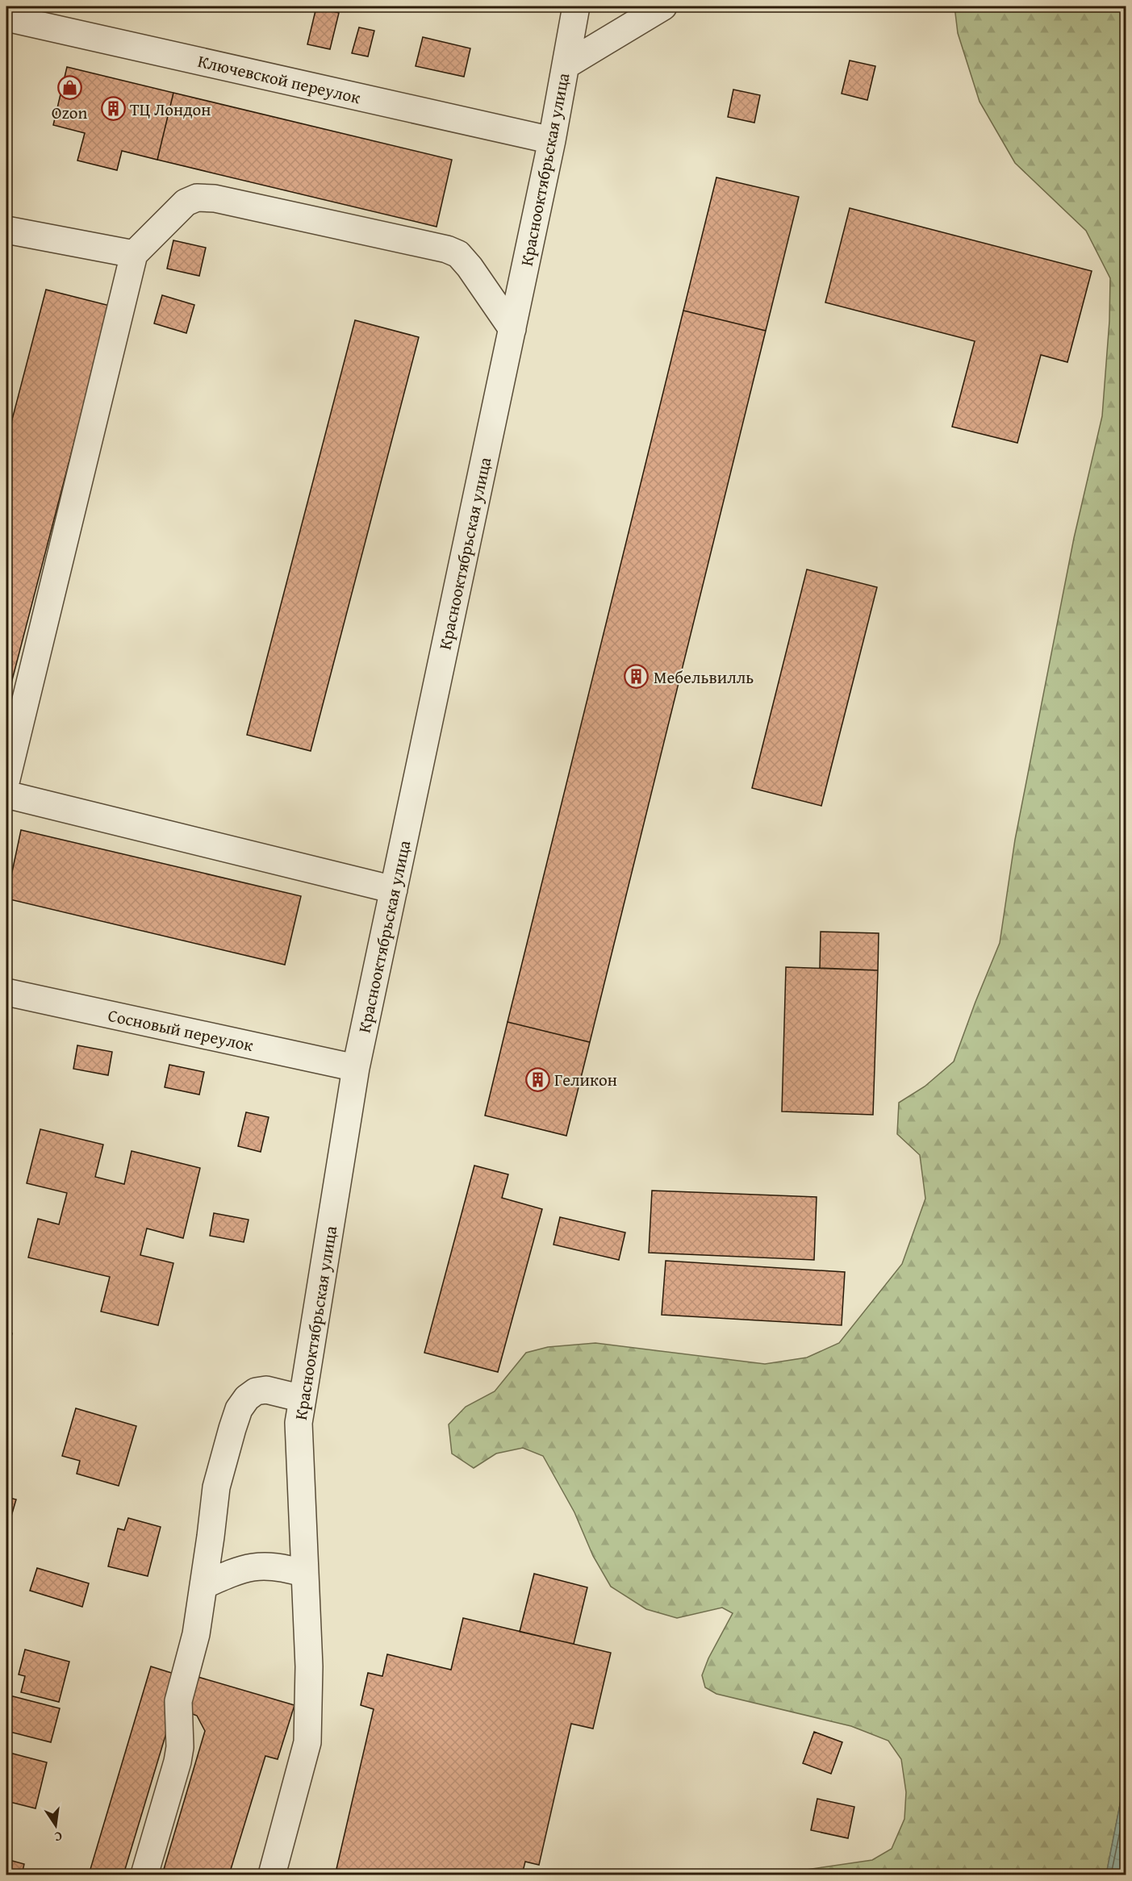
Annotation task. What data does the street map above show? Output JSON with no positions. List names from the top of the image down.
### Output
{
  "streets": {
    "street": ["Ключевской переулок", "Краснооктябрьская улица", "Сосновый переулок"]
  },
  "crossings": [
    ["Ключевской переулок", "Краснооктябрьская улица"],
    ["Краснооктябрьская улица", "Сосновый переулок"]
  ],
  "places": {
    "shop": ["Ozon"],
    "building": ["ТЦ Лондон", "Мебельвилль", "Геликон"]
  },
  "north": "bottom"
}
